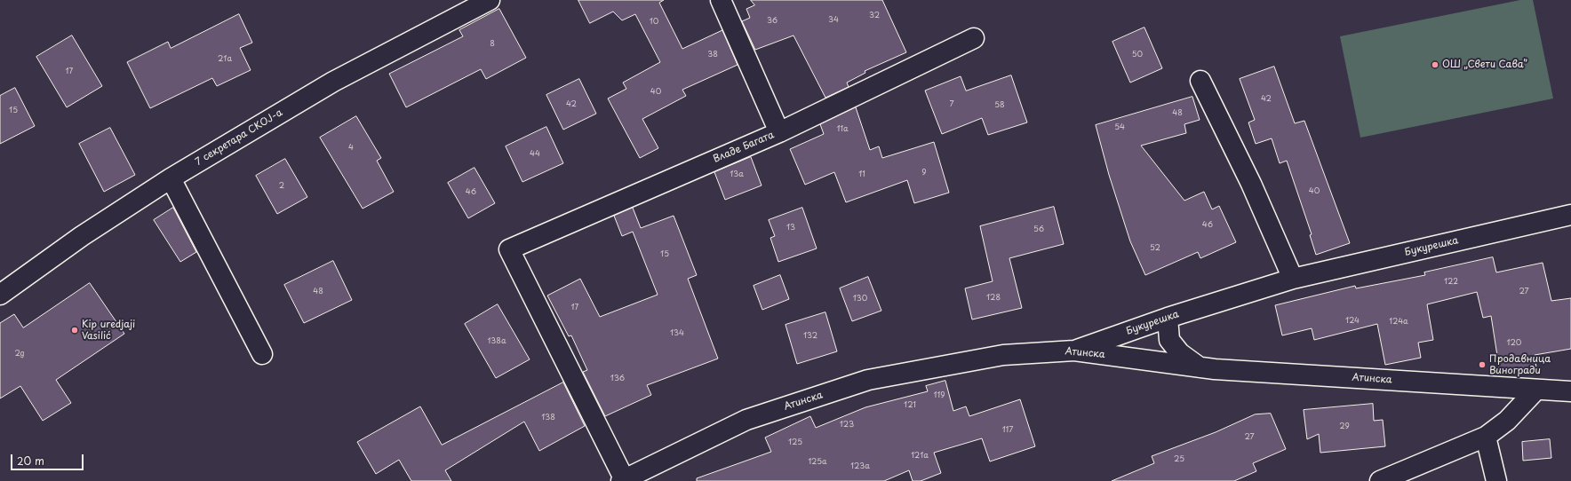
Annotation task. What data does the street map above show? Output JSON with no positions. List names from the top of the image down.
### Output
{
  "streets": {
    "street": [
      "7 секретара СКОЈ-а",
      "Владе Багата",
      "Букурешка",
      "Атинска"
    ]
  },
  "crossings": [
    ["Владе Багата", "Атинска"],
    ["Букурешка", "Атинска"]
  ],
  "places": ["ОШ „Свети Сава”", "Kip uredjaji Vasilić", "Продавница Виногради"],
  "house_numbers": [
    "32",
    "34",
    "36",
    "10",
    "8",
    "38",
    "50",
    "21a",
    "17",
    "40",
    "42",
    "42",
    "7",
    "58",
    "15",
    "48",
    "54",
    "11a",
    "4",
    "44",
    "9",
    "13a",
    "11",
    "2",
    "40",
    "46",
    "46",
    "13",
    "56",
    "52",
    "15",
    "122",
    "48",
    "27",
    "128",
    "130",
    "17",
    "124",
    "124a",
    "134",
    "132",
    "138a",
    "120",
    "2g",
    "136",
    "119",
    "121",
    "138",
    "123",
    "29",
    "117",
    "27",
    "125",
    "121a",
    "25",
    "125a",
    "123a"
  ],
  "scale_bar": "20 m"
}
